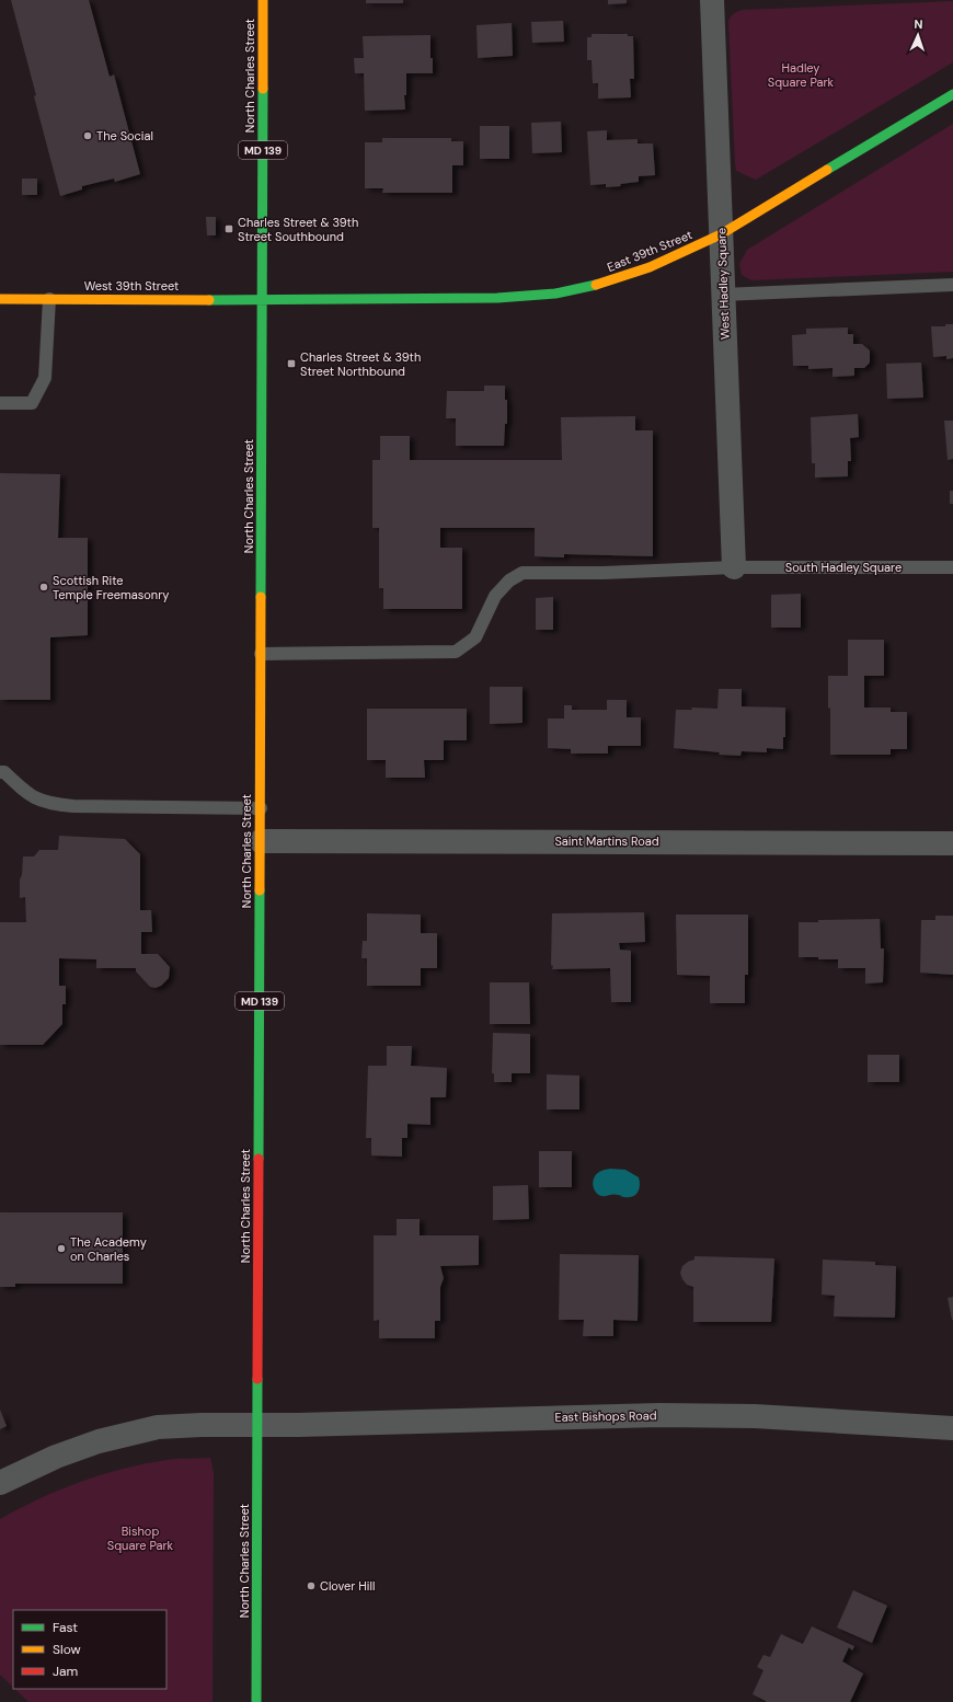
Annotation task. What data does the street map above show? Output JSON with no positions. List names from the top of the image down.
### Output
{
  "streets": {
    "main road": [
      "North Charles Street",
      "MD 139",
      "East 39th Street",
      "West 39th Street"
    ],
    "street": ["West Hadley Square", "Saint Martins Road", "East Bishops Road"],
    "lane": ["South Hadley Square"]
  },
  "crossings": [
    ["North Charles Street", "East 39th Street"],
    ["North Charles Street", "West 39th Street"],
    ["North Charles Street", "South Hadley Square"],
    ["North Charles Street", "Saint Martins Road"],
    ["North Charles Street", "East Bishops Road"],
    ["East 39th Street", "West Hadley Square"],
    ["East 39th Street", "West 39th Street"],
    ["West Hadley Square", "South Hadley Square"]
  ],
  "parks": ["Hadley Square Park", "Bishop Square Park"],
  "places": {
    "other": [
      "The Social",
      "Scottish Rite Temple Freemasonry",
      "The Academy on Charles",
      "Clover Hill"
    ],
    "transit": ["Charles Street & 39th Street Southbound", "Charles Street & 39th Street Northbound"]
  },
  "legend": ["Fast", "Slow", "Jam"],
  "north": "top"
}
